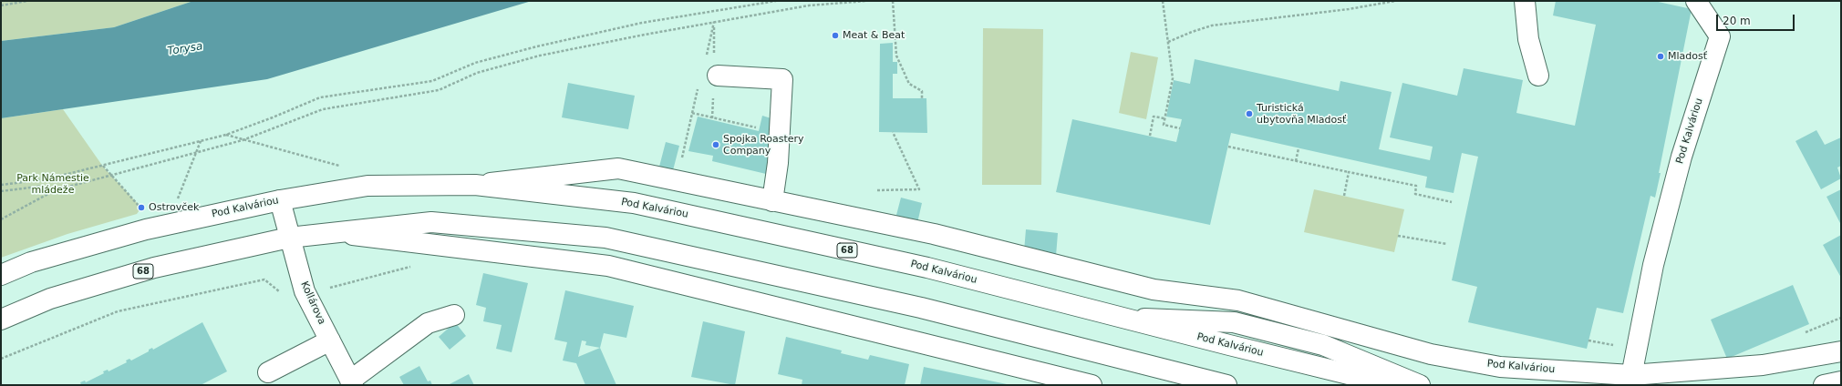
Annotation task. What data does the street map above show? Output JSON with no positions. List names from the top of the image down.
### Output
{
  "streets": {
    "main road": ["Pod Kalváriou", "68", "Kollárova"]
  },
  "crossings": [
    ["Pod Kalváriou", "Kollárova"],
    ["68", "Kollárova"]
  ],
  "water": ["Torysa"],
  "parks": ["Park Námestie mládeže"],
  "places": [
    "Meat & Beat",
    "Mladosť",
    "Turistická ubytovňa Mladosť",
    "Spojka Roastery Company",
    "Ostrovček"
  ],
  "scale_bar": "20 m"
}
